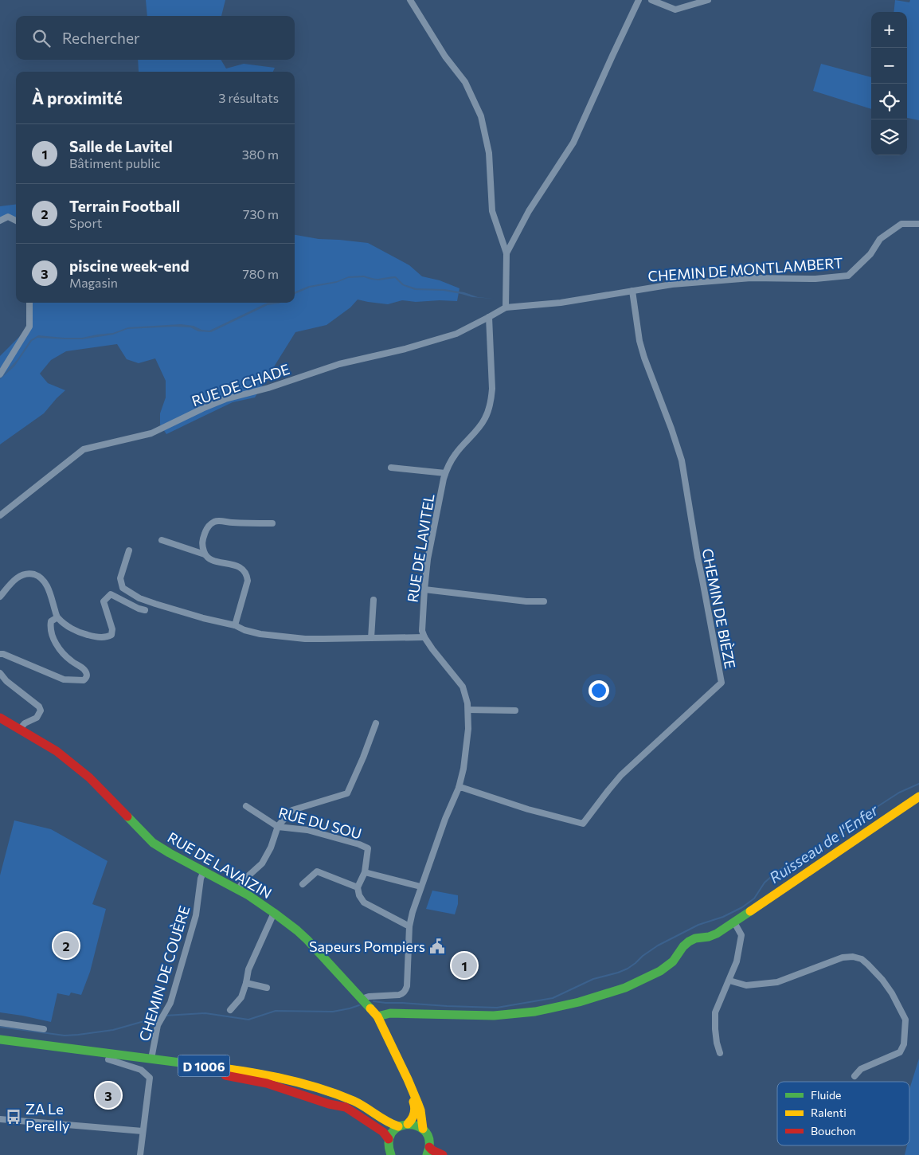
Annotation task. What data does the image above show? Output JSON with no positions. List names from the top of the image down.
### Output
{
  "streets": {
    "main road": ["RUE DE LAVAIZIN", "D 1006"],
    "street": [
      "CHEMIN DE MONTLAMBERT",
      "RUE DE CHADE",
      "RUE DE LAVITEL",
      "CHEMIN DE BIÈZE",
      "RUE DU SOU",
      "CHEMIN DE COUÈRE"
    ]
  },
  "crossings": [
    ["CHEMIN DE MONTLAMBERT", "RUE DE CHADE"],
    ["CHEMIN DE MONTLAMBERT", "CHEMIN DE BIÈZE"],
    ["RUE DE CHADE", "RUE DE LAVITEL"],
    ["RUE DE LAVAIZIN", "CHEMIN DE COUÈRE"],
    ["CHEMIN DE COUÈRE", "D 1006"]
  ],
  "water": ["Ruisseau de l'Enfer"],
  "places": {
    "public building": ["Sapeurs Pompiers"],
    "bus stop": ["ZA Le Perelly"]
  },
  "legend": ["Fluide", "Ralenti", "Bouchon"],
  "page": {
    "map_buttons": ["+", "−"],
    "search": "Rechercher",
    "heading": ["À proximité", "3 résultats"],
    "list": [
      {
        "mark": "1",
        "name": "Salle de Lavitel",
        "note": "Bâtiment public",
        "value": "380 m"
      },
      {
        "mark": "2",
        "name": "Terrain Football",
        "note": "Sport",
        "value": "730 m"
      },
      {
        "mark": "3",
        "name": "piscine week-end",
        "note": "Magasin",
        "value": "780 m"
      }
    ],
    "pins": ["2", "1", "3"]
  }
}
